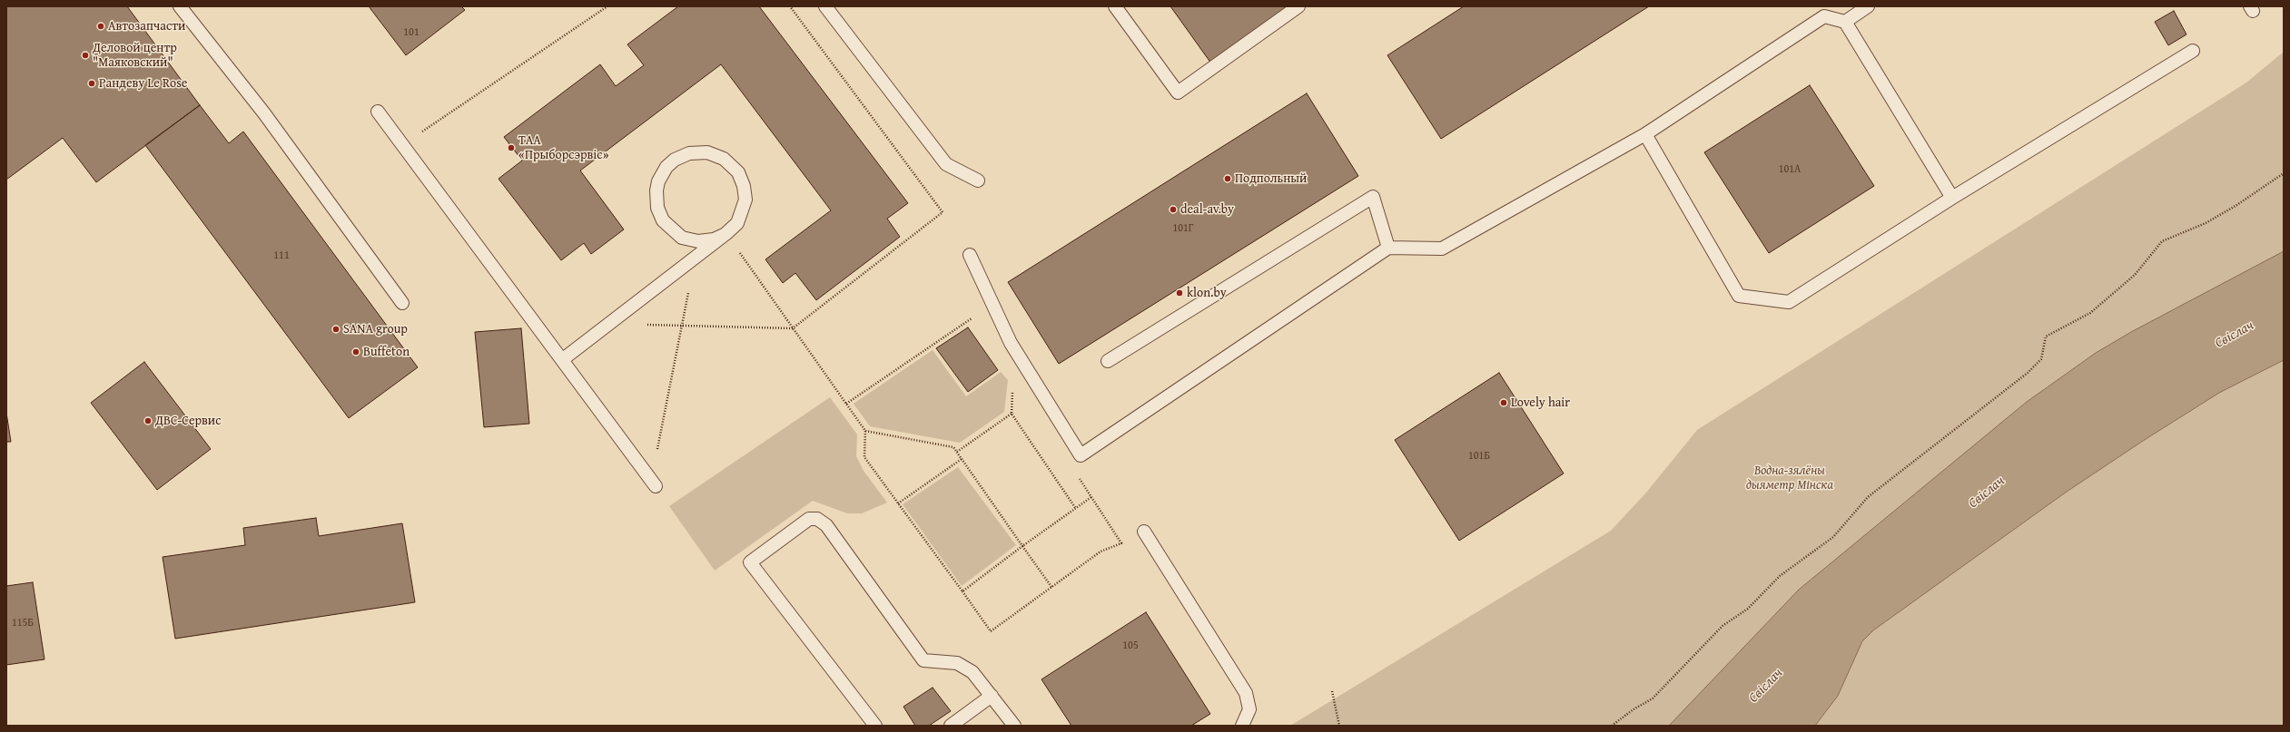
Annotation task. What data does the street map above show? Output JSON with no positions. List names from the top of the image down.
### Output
{
  "water": ["Свіслач"],
  "parks": ["Водна-зялёны дыяметр Мінска"],
  "places": [
    "Автозапчасти",
    "Деловой центр \"Маяковский\"",
    "Рандеву Le Rose",
    "ТАА «Прыборсэрвіс»",
    "Подпольный",
    "deal-av.by",
    "klon.by",
    "SANA group",
    "Buffeton",
    "Lovely hair",
    "ДВС-Сервис"
  ],
  "house_numbers": [
    "101",
    "101А",
    "101Г",
    "111",
    "101Б",
    "115Б",
    "105"
  ]
}
